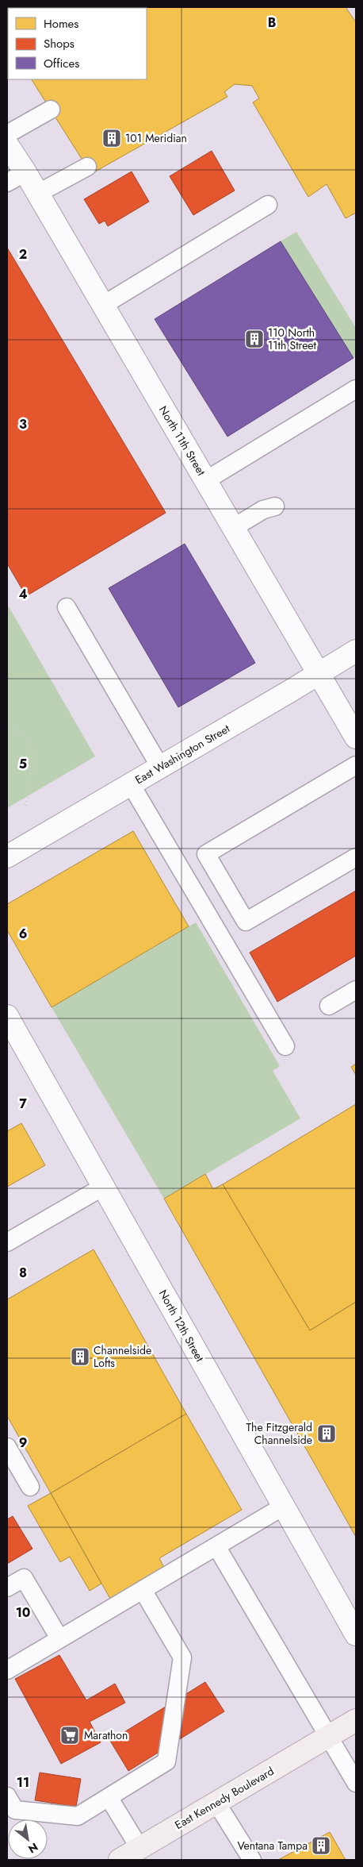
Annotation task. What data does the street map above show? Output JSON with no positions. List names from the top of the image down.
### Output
{
  "streets": {
    "main road": ["East Kennedy Boulevard"],
    "street": ["North 11th Street", "East Washington Street", "North 12th Street"]
  },
  "crossings": [
    ["North 11th Street", "East Washington Street"]
  ],
  "places": {
    "building": [
      "101 Meridian",
      "110 North 11th Street",
      "Channelside Lofts",
      "The Fitzgerald Channelside",
      "Ventana Tampa"
    ],
    "supermarket": ["Marathon"]
  },
  "legend": ["Homes", "Shops", "Offices"],
  "north": "bottom right",
  "grid": {
    "columns": ["B"],
    "rows": [
      "2",
      "3",
      "4",
      "5",
      "6",
      "7",
      "8",
      "9",
      "10",
      "11"
    ]
  }
}
